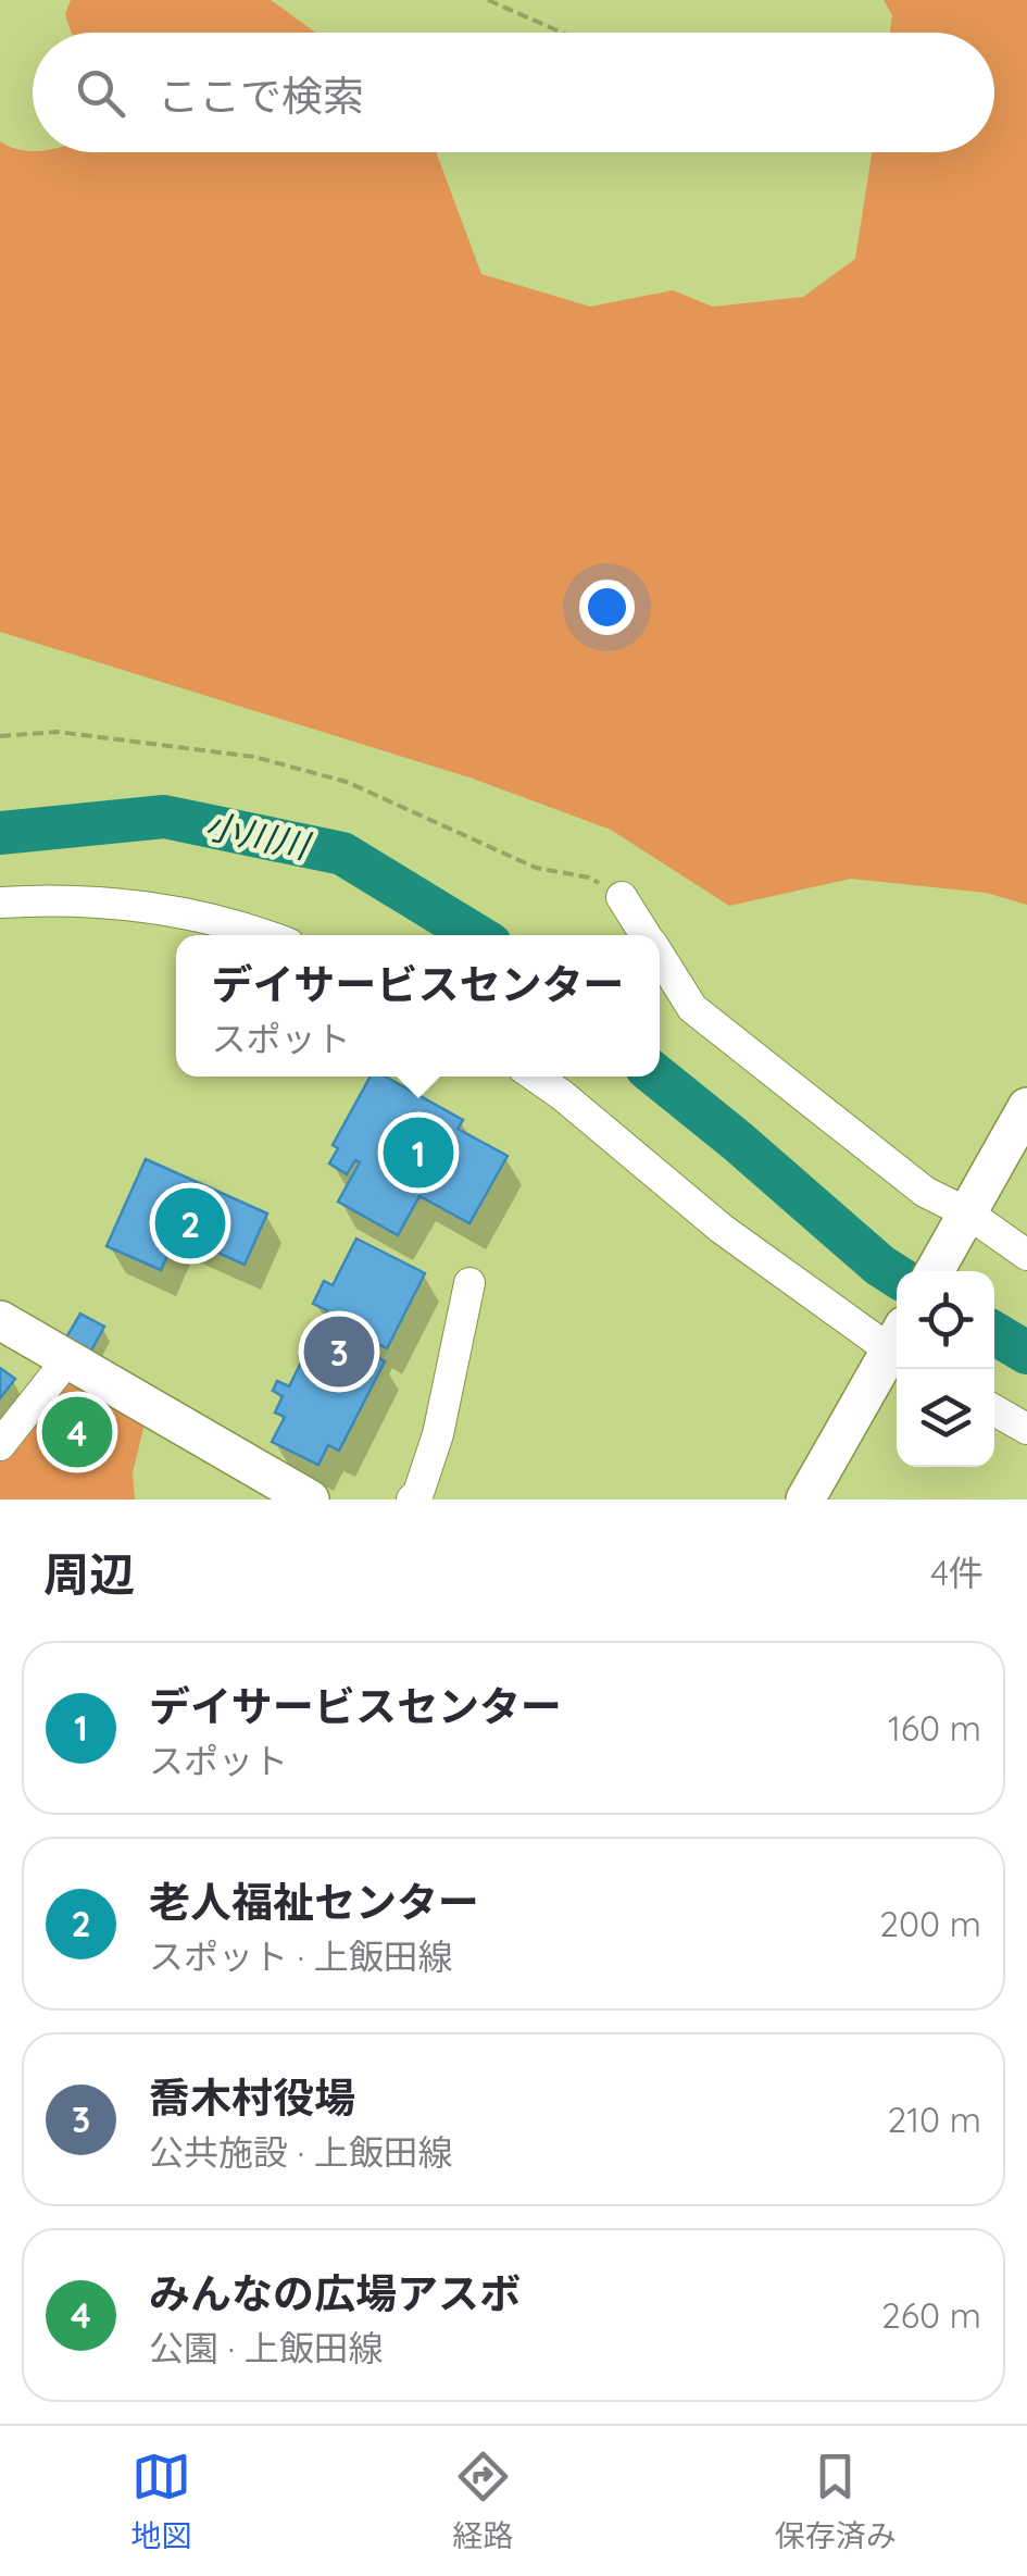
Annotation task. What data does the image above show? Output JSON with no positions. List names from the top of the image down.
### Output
{
  "water": ["小川川"],
  "page": {
    "search": "ここで検索",
    "popup": ["デイサービスセンター", "スポット"],
    "pins": [
      "1",
      "2",
      "3",
      "4"
    ],
    "heading": ["周辺", "4件"],
    "list": [
      {
        "mark": "1",
        "name": "デイサービスセンター",
        "note": "スポット",
        "value": "160 m"
      },
      {
        "mark": "2",
        "name": "老人福祉センター",
        "note": "スポット · 上飯田線",
        "value": "200 m"
      },
      {
        "mark": "3",
        "name": "喬木村役場",
        "note": "公共施設 · 上飯田線",
        "value": "210 m"
      },
      {
        "mark": "4",
        "name": "みんなの広場アスボ",
        "note": "公園 · 上飯田線",
        "value": "260 m"
      }
    ],
    "nav": ["地図", "経路", "保存済み"]
  }
}
